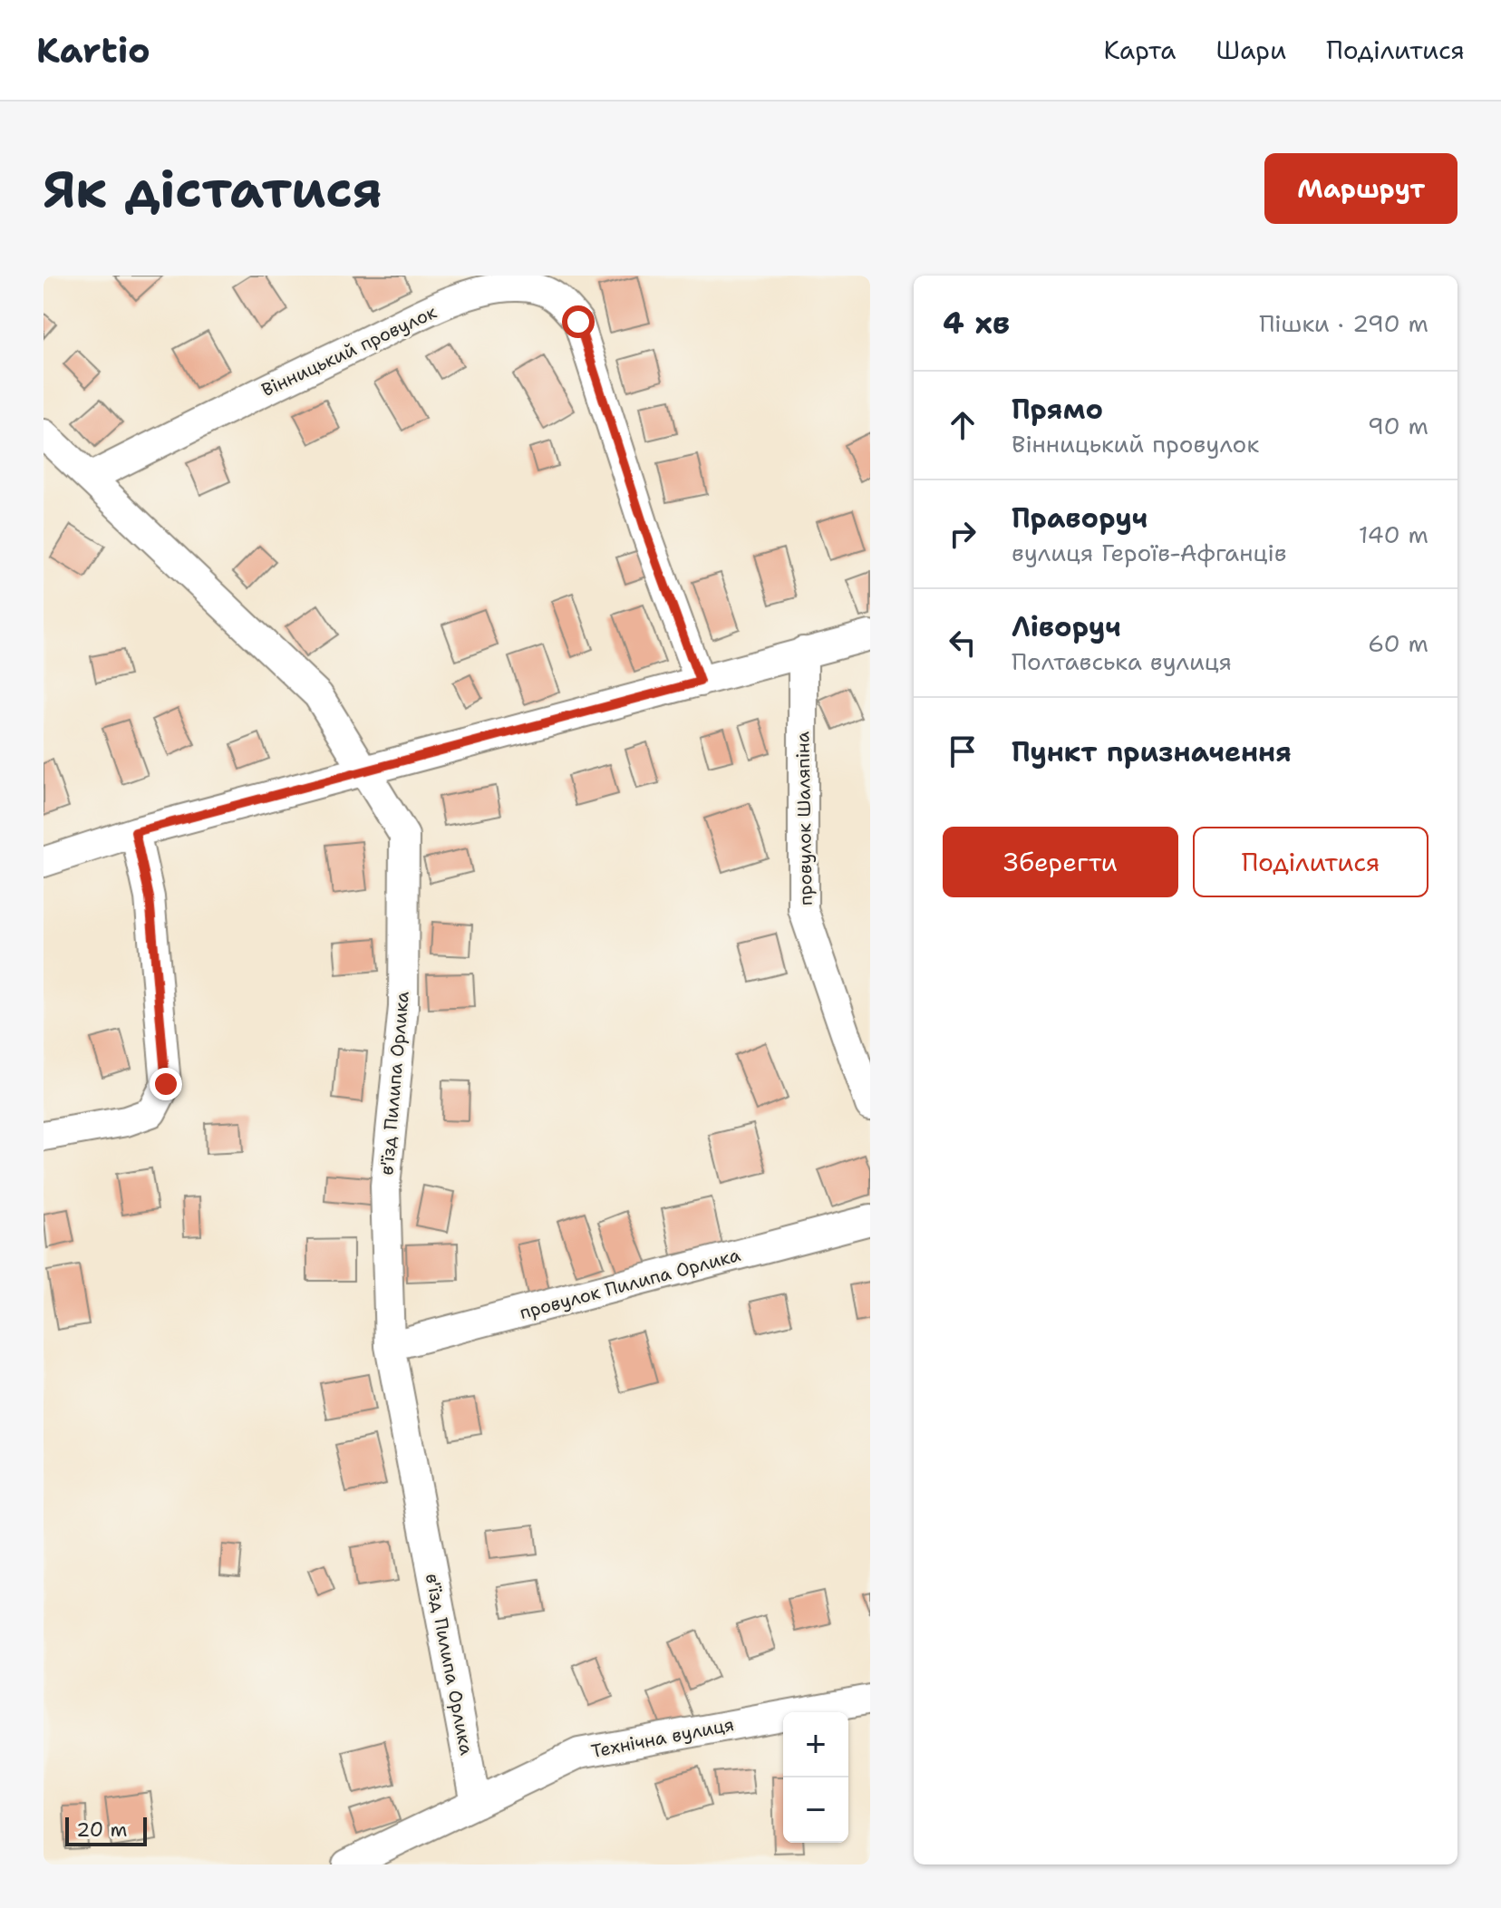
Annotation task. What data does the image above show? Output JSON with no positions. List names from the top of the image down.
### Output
{
  "streets": {
    "street": [
      "Вінницький провулок",
      "провулок Шаляпіна",
      "в'їзд Пилипа Орлика",
      "провулок Пилипа Орлика",
      "Технічна вулиця"
    ]
  },
  "crossings": [
    ["Вінницький провулок", "в'їзд Пилипа Орлика"],
    ["в'їзд Пилипа Орлика", "провулок Пилипа Орлика"],
    ["в'їзд Пилипа Орлика", "Технічна вулиця"]
  ],
  "scale_bar": "20 m",
  "page": {
    "header": "Kartio",
    "nav": ["Карта", "Шари", "Поділитися"],
    "buttons": [
      "Маршрут",
      ["Зберегти", "Поділитися"]
    ],
    "title": "Як дістатися",
    "heading": ["4 хв", "Пішки · 290 m"],
    "list": [
      ["Прямо", "Вінницький провулок", "90 m"],
      ["Праворуч", "вулиця Героїв-Афганців", "140 m"],
      ["Ліворуч", "Полтавська вулиця", "60 m"],
      "Пункт призначення"
    ],
    "map_buttons": ["+", "−"],
    "scale": "20 m"
  }
}
